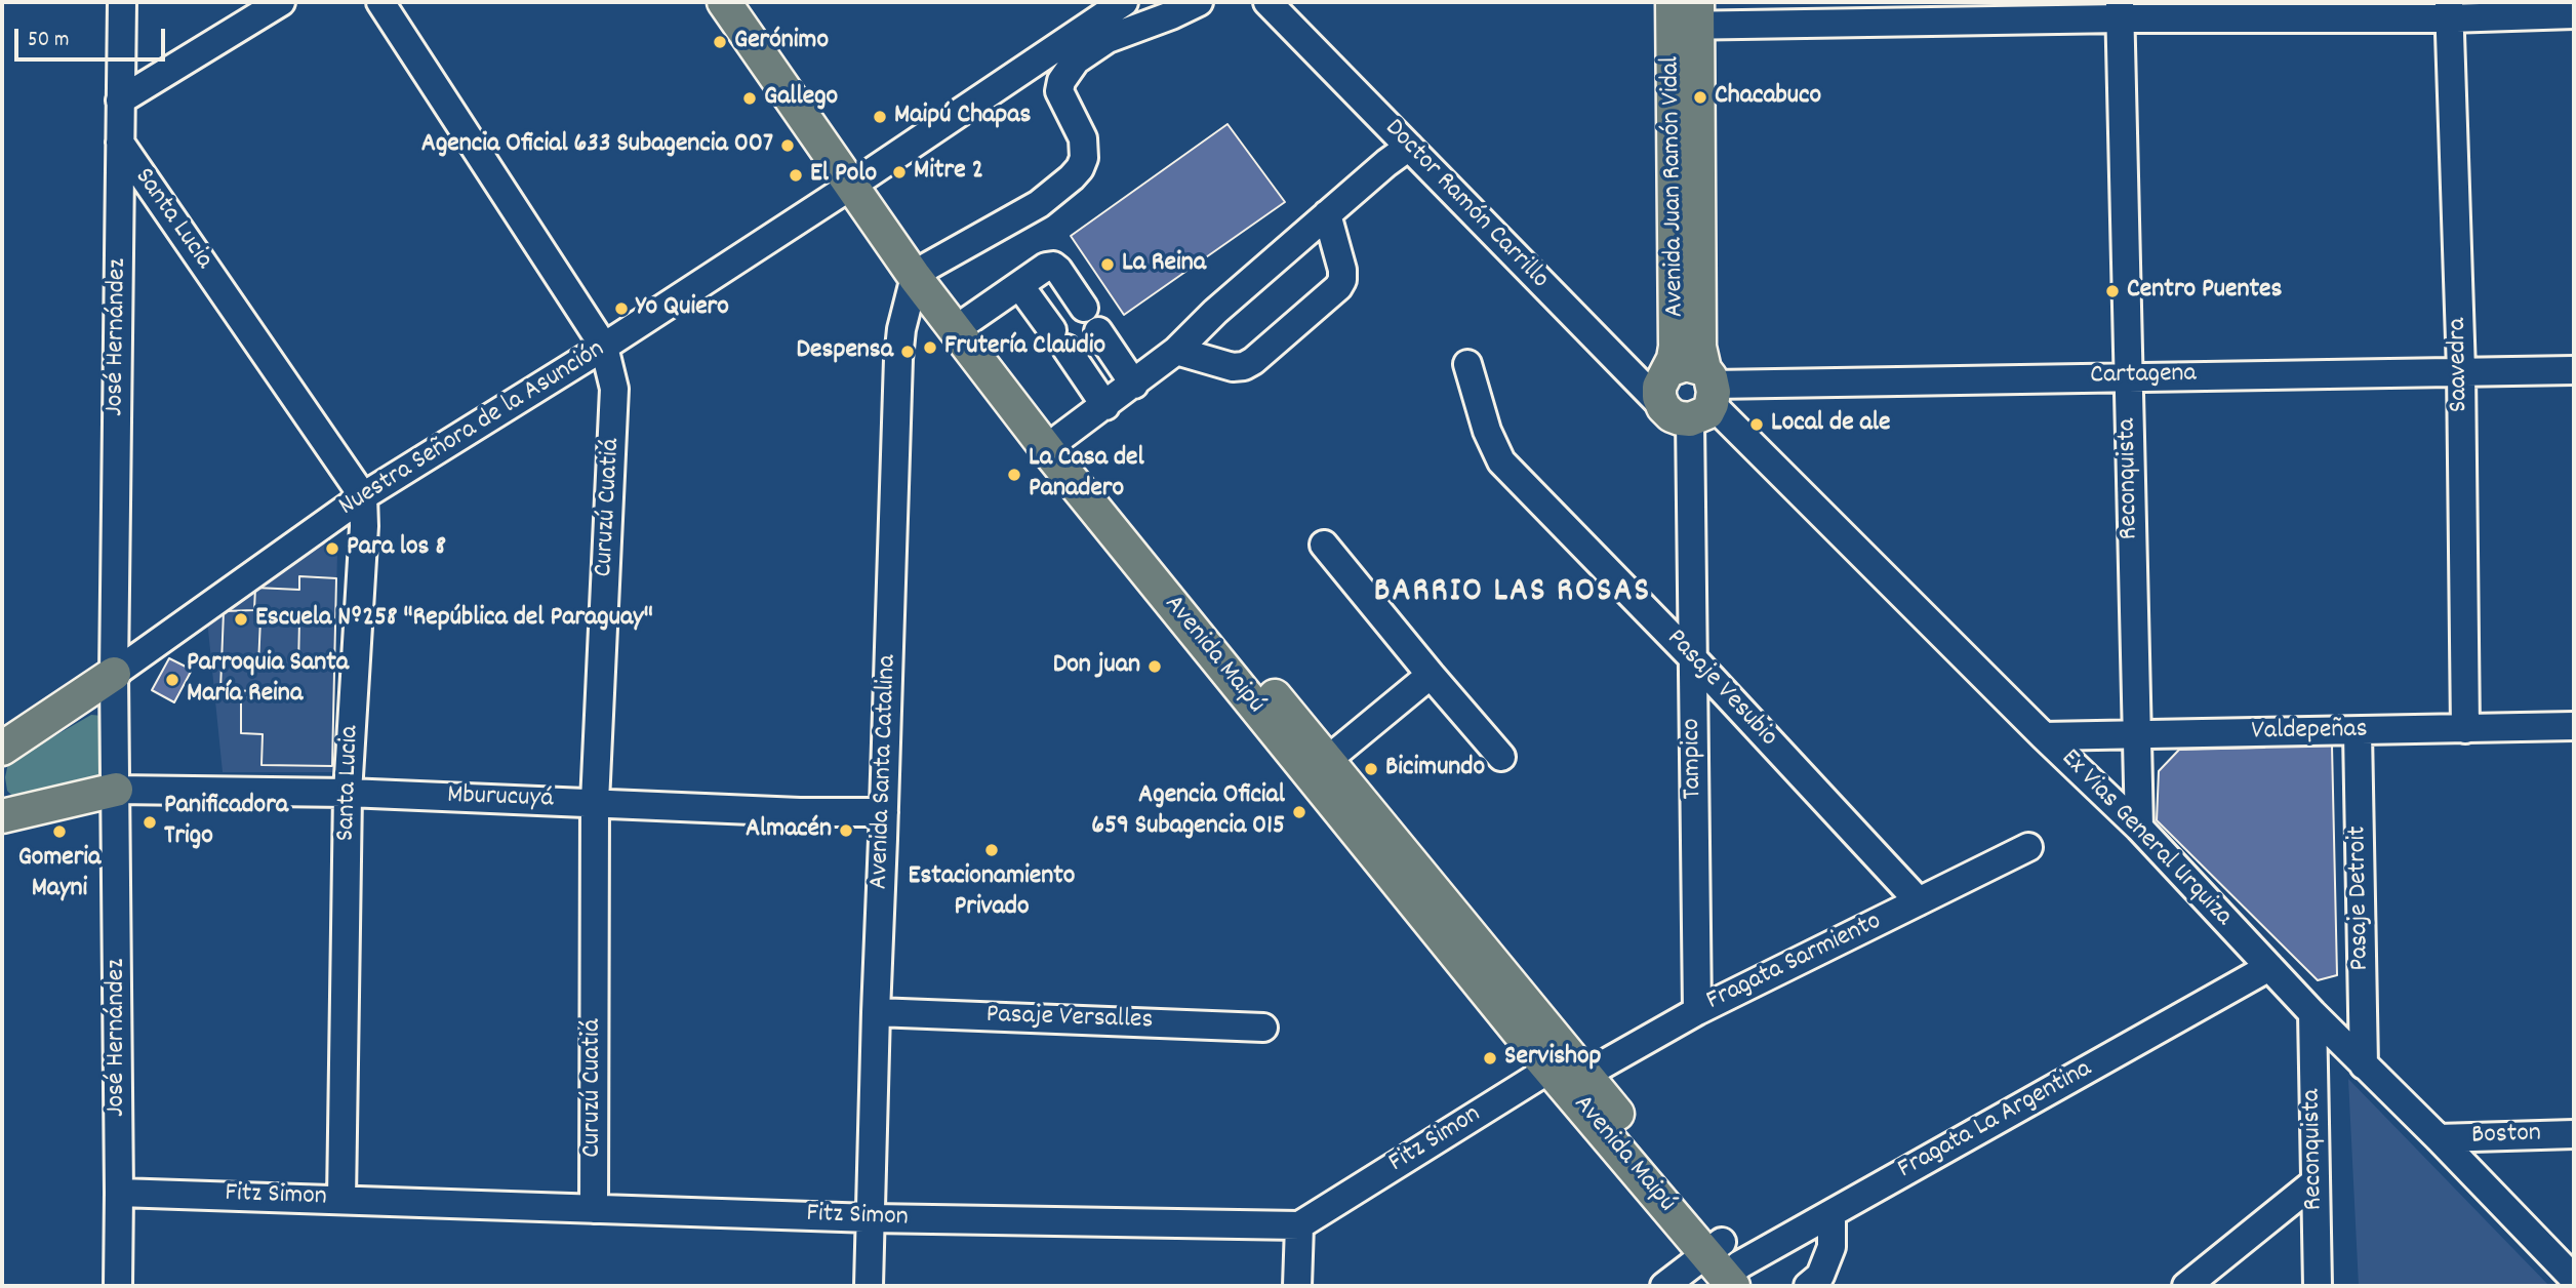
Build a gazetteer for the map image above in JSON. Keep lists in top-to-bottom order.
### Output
{
  "streets": {
    "main road": ["Avenida Juan Ramón Vidal", "Avenida Maipú"],
    "street": [
      "Doctor Ramón Carrillo",
      "Santa Lucia",
      "José Hernández",
      "Saavedra",
      "Cartagena",
      "Nuestra Señora de la Asunción",
      "Reconquista",
      "Curuzú Cuatiá",
      "Pasaje Vesubio",
      "Valdepeñas",
      "Tampico",
      "Avenida Santa Catalina",
      "Mburucuyá",
      "Ex Vias General Urquiza",
      "Pasaje Detroit",
      "Fragata Sarmiento",
      "Pasaje Versalles",
      "Fragata La Argentina",
      "Boston",
      "Fitz Simon"
    ]
  },
  "crossings": [
    ["Avenida Juan Ramón Vidal", "Doctor Ramón Carrillo"],
    ["Avenida Juan Ramón Vidal", "Cartagena"],
    ["Avenida Juan Ramón Vidal", "Tampico"],
    ["Avenida Juan Ramón Vidal", "Ex Vias General Urquiza"],
    ["Doctor Ramón Carrillo", "Cartagena"],
    ["Doctor Ramón Carrillo", "Tampico"],
    ["Doctor Ramón Carrillo", "Ex Vias General Urquiza"],
    ["Santa Lucia", "José Hernández"],
    ["Santa Lucia", "Nuestra Señora de la Asunción"],
    ["Santa Lucia", "Mburucuyá"],
    ["Santa Lucia", "Fitz Simon"],
    ["José Hernández", "Nuestra Señora de la Asunción"],
    ["José Hernández", "Mburucuyá"],
    ["José Hernández", "Fitz Simon"],
    ["Saavedra", "Cartagena"],
    ["Saavedra", "Valdepeñas"],
    ["Cartagena", "Reconquista"],
    ["Cartagena", "Tampico"],
    ["Cartagena", "Ex Vias General Urquiza"],
    ["Nuestra Señora de la Asunción", "Curuzú Cuatiá"],
    ["Nuestra Señora de la Asunción", "Avenida Maipú"],
    ["Reconquista", "Valdepeñas"],
    ["Reconquista", "Ex Vias General Urquiza"],
    ["Curuzú Cuatiá", "Mburucuyá"],
    ["Curuzú Cuatiá", "Fitz Simon"],
    ["Avenida Maipú", "Avenida Santa Catalina"],
    ["Avenida Maipú", "Fragata Sarmiento"],
    ["Avenida Maipú", "Fragata La Argentina"],
    ["Avenida Maipú", "Fitz Simon"],
    ["Pasaje Vesubio", "Tampico"],
    ["Pasaje Vesubio", "Fragata Sarmiento"],
    ["Valdepeñas", "Ex Vias General Urquiza"],
    ["Valdepeñas", "Pasaje Detroit"],
    ["Tampico", "Ex Vias General Urquiza"],
    ["Tampico", "Fragata Sarmiento"],
    ["Avenida Santa Catalina", "Mburucuyá"],
    ["Avenida Santa Catalina", "Pasaje Versalles"],
    ["Avenida Santa Catalina", "Fitz Simon"],
    ["Ex Vias General Urquiza", "Pasaje Detroit"],
    ["Ex Vias General Urquiza", "Fragata La Argentina"],
    ["Ex Vias General Urquiza", "Boston"],
    ["Fragata Sarmiento", "Fitz Simon"]
  ],
  "districts": ["BARRIO LAS ROSAS"],
  "places": [
    "Gerónimo",
    "Chacabuco",
    "Gallego",
    "Maipú Chapas",
    "Agencia Oficial 633 Subagencia 007",
    "Mitre 2",
    "El Polo",
    "La Reina",
    "Centro Puentes",
    "Yo Quiero",
    "Frutería Claudio",
    "Despensa",
    "Local de ale",
    "La Casa del Panadero",
    "Para los 8",
    "Escuela Nº258 \"República del Paraguay\"",
    "Don juan",
    "Parroquia Santa María Reina",
    "Bicimundo",
    "Agencia Oficial 659 Subagencia 015",
    "Panificadora Trigo",
    "Almacén",
    "Gomeria Mayni",
    "Estacionamiento Privado",
    "Servishop"
  ],
  "scale_bar": "50 m"
}
